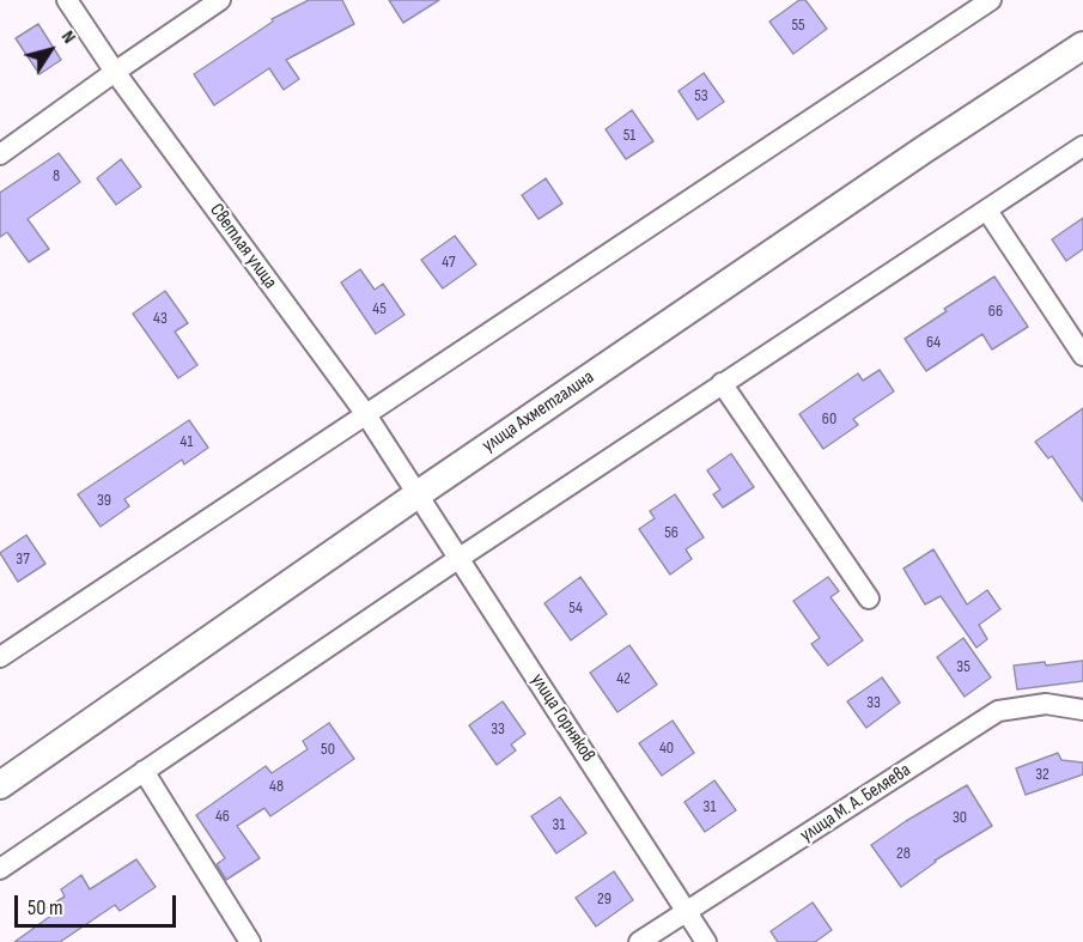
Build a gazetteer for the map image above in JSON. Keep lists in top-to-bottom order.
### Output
{
  "streets": {
    "main road": ["улица Ахметгалина"],
    "street": ["Светлая улица", "улица Горняков", "улица М. А. Беляева"]
  },
  "crossings": [
    ["Светлая улица", "улица Ахметгалина"],
    ["Светлая улица", "улица Горняков"],
    ["улица Ахметгалина", "улица Горняков"],
    ["улица Горняков", "улица М. А. Беляева"]
  ],
  "house_numbers": [
    "55",
    "53",
    "51",
    "8",
    "47",
    "45",
    "66",
    "43",
    "64",
    "60",
    "41",
    "39",
    "56",
    "37",
    "54",
    "35",
    "42",
    "33",
    "33",
    "40",
    "50",
    "32",
    "48",
    "31",
    "46",
    "30",
    "31",
    "28",
    "29"
  ],
  "scale_bar": "50 m",
  "north": "top right"
}
